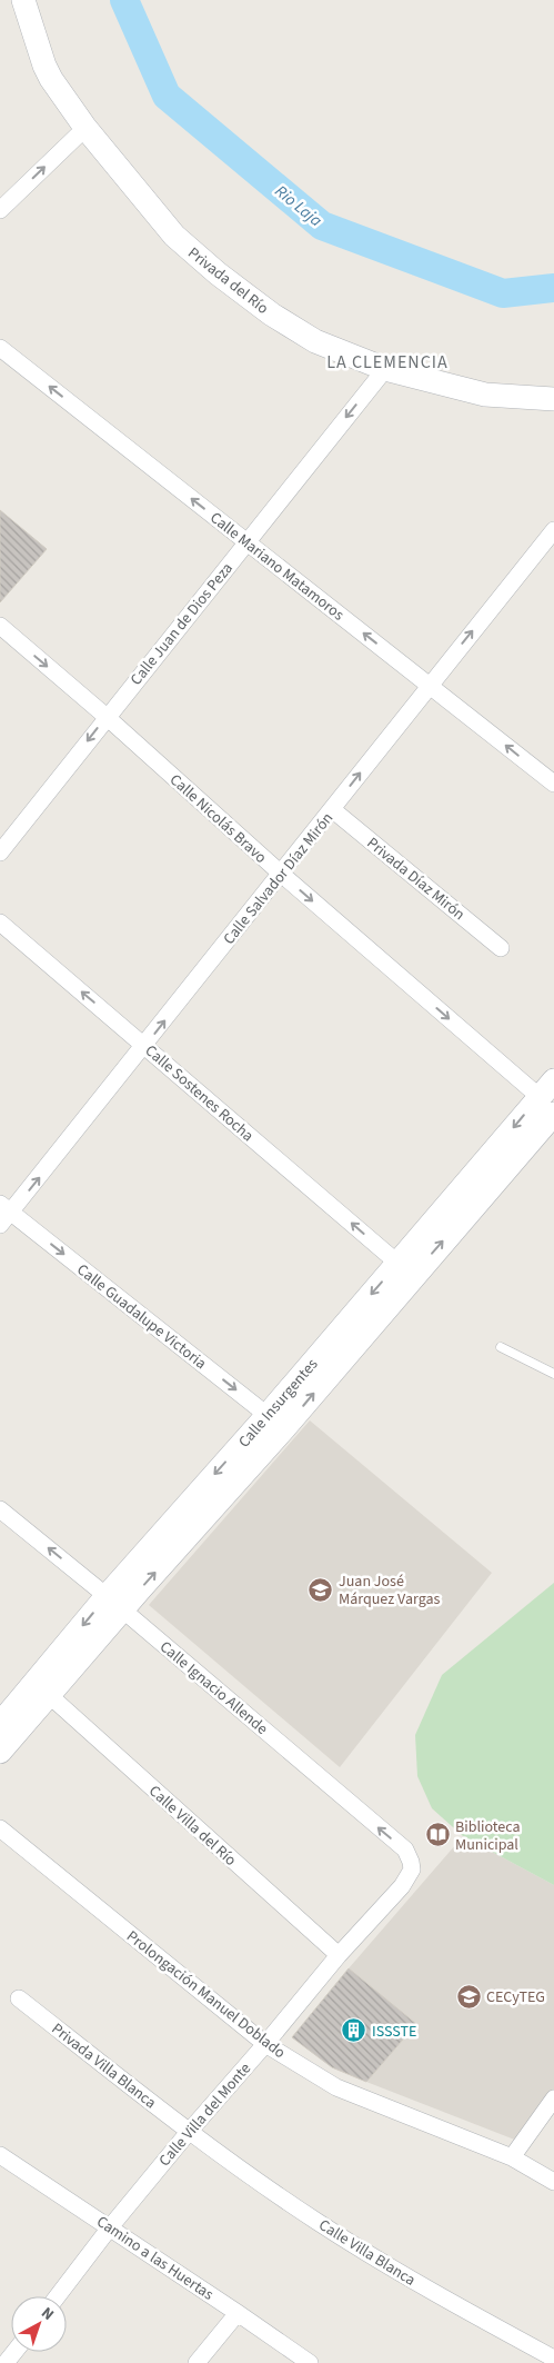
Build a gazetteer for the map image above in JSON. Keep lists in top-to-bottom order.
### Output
{
  "streets": {
    "main road": ["Privada del Río", "Calle Insurgentes"],
    "street": [
      "Calle Mariano Matamoros",
      "Calle Juan de Dios Peza",
      "Calle Nicolás Bravo",
      "Calle Salvador Díaz Mirón",
      "Privada Díaz Mirón",
      "Calle Sostenes Rocha",
      "Calle Guadalupe Victoria",
      "Calle Ignacio Allende",
      "Calle Villa del Río",
      "Prolongación Manuel Doblado",
      "Privada Villa Blanca",
      "Calle Villa del Monte",
      "Calle Villa Blanca",
      "Camino a las Huertas"
    ]
  },
  "crossings": [
    ["Privada del Río", "Calle Juan de Dios Peza"],
    ["Calle Mariano Matamoros", "Calle Juan de Dios Peza"],
    ["Calle Mariano Matamoros", "Calle Salvador Díaz Mirón"],
    ["Calle Juan de Dios Peza", "Calle Nicolás Bravo"],
    ["Calle Nicolás Bravo", "Calle Salvador Díaz Mirón"],
    ["Calle Nicolás Bravo", "Calle Insurgentes"],
    ["Calle Salvador Díaz Mirón", "Privada Díaz Mirón"],
    ["Calle Salvador Díaz Mirón", "Calle Sostenes Rocha"],
    ["Calle Salvador Díaz Mirón", "Calle Guadalupe Victoria"],
    ["Calle Sostenes Rocha", "Calle Insurgentes"],
    ["Calle Guadalupe Victoria", "Calle Insurgentes"],
    ["Calle Insurgentes", "Calle Ignacio Allende"],
    ["Calle Insurgentes", "Calle Villa del Río"],
    ["Calle Ignacio Allende", "Calle Villa del Monte"],
    ["Calle Villa del Río", "Calle Villa del Monte"],
    ["Prolongación Manuel Doblado", "Calle Villa del Monte"],
    ["Privada Villa Blanca", "Calle Villa del Monte"],
    ["Privada Villa Blanca", "Calle Villa Blanca"],
    ["Calle Villa del Monte", "Calle Villa Blanca"],
    ["Calle Villa del Monte", "Camino a las Huertas"]
  ],
  "one_way": [
    "Calle Mariano Matamoros",
    "Calle Juan de Dios Peza",
    "Calle Nicolás Bravo",
    "Calle Salvador Díaz Mirón",
    "Calle Sostenes Rocha",
    "Calle Guadalupe Victoria",
    "Calle Ignacio Allende"
  ],
  "districts": ["LA CLEMENCIA"],
  "water": ["Rio Laja"],
  "places": {
    "school or university": ["Juan José Márquez Vargas", "CECyTEG"],
    "library": ["Biblioteca Municipal"],
    "building": ["ISSSTE"]
  },
  "north": "top right"
}
